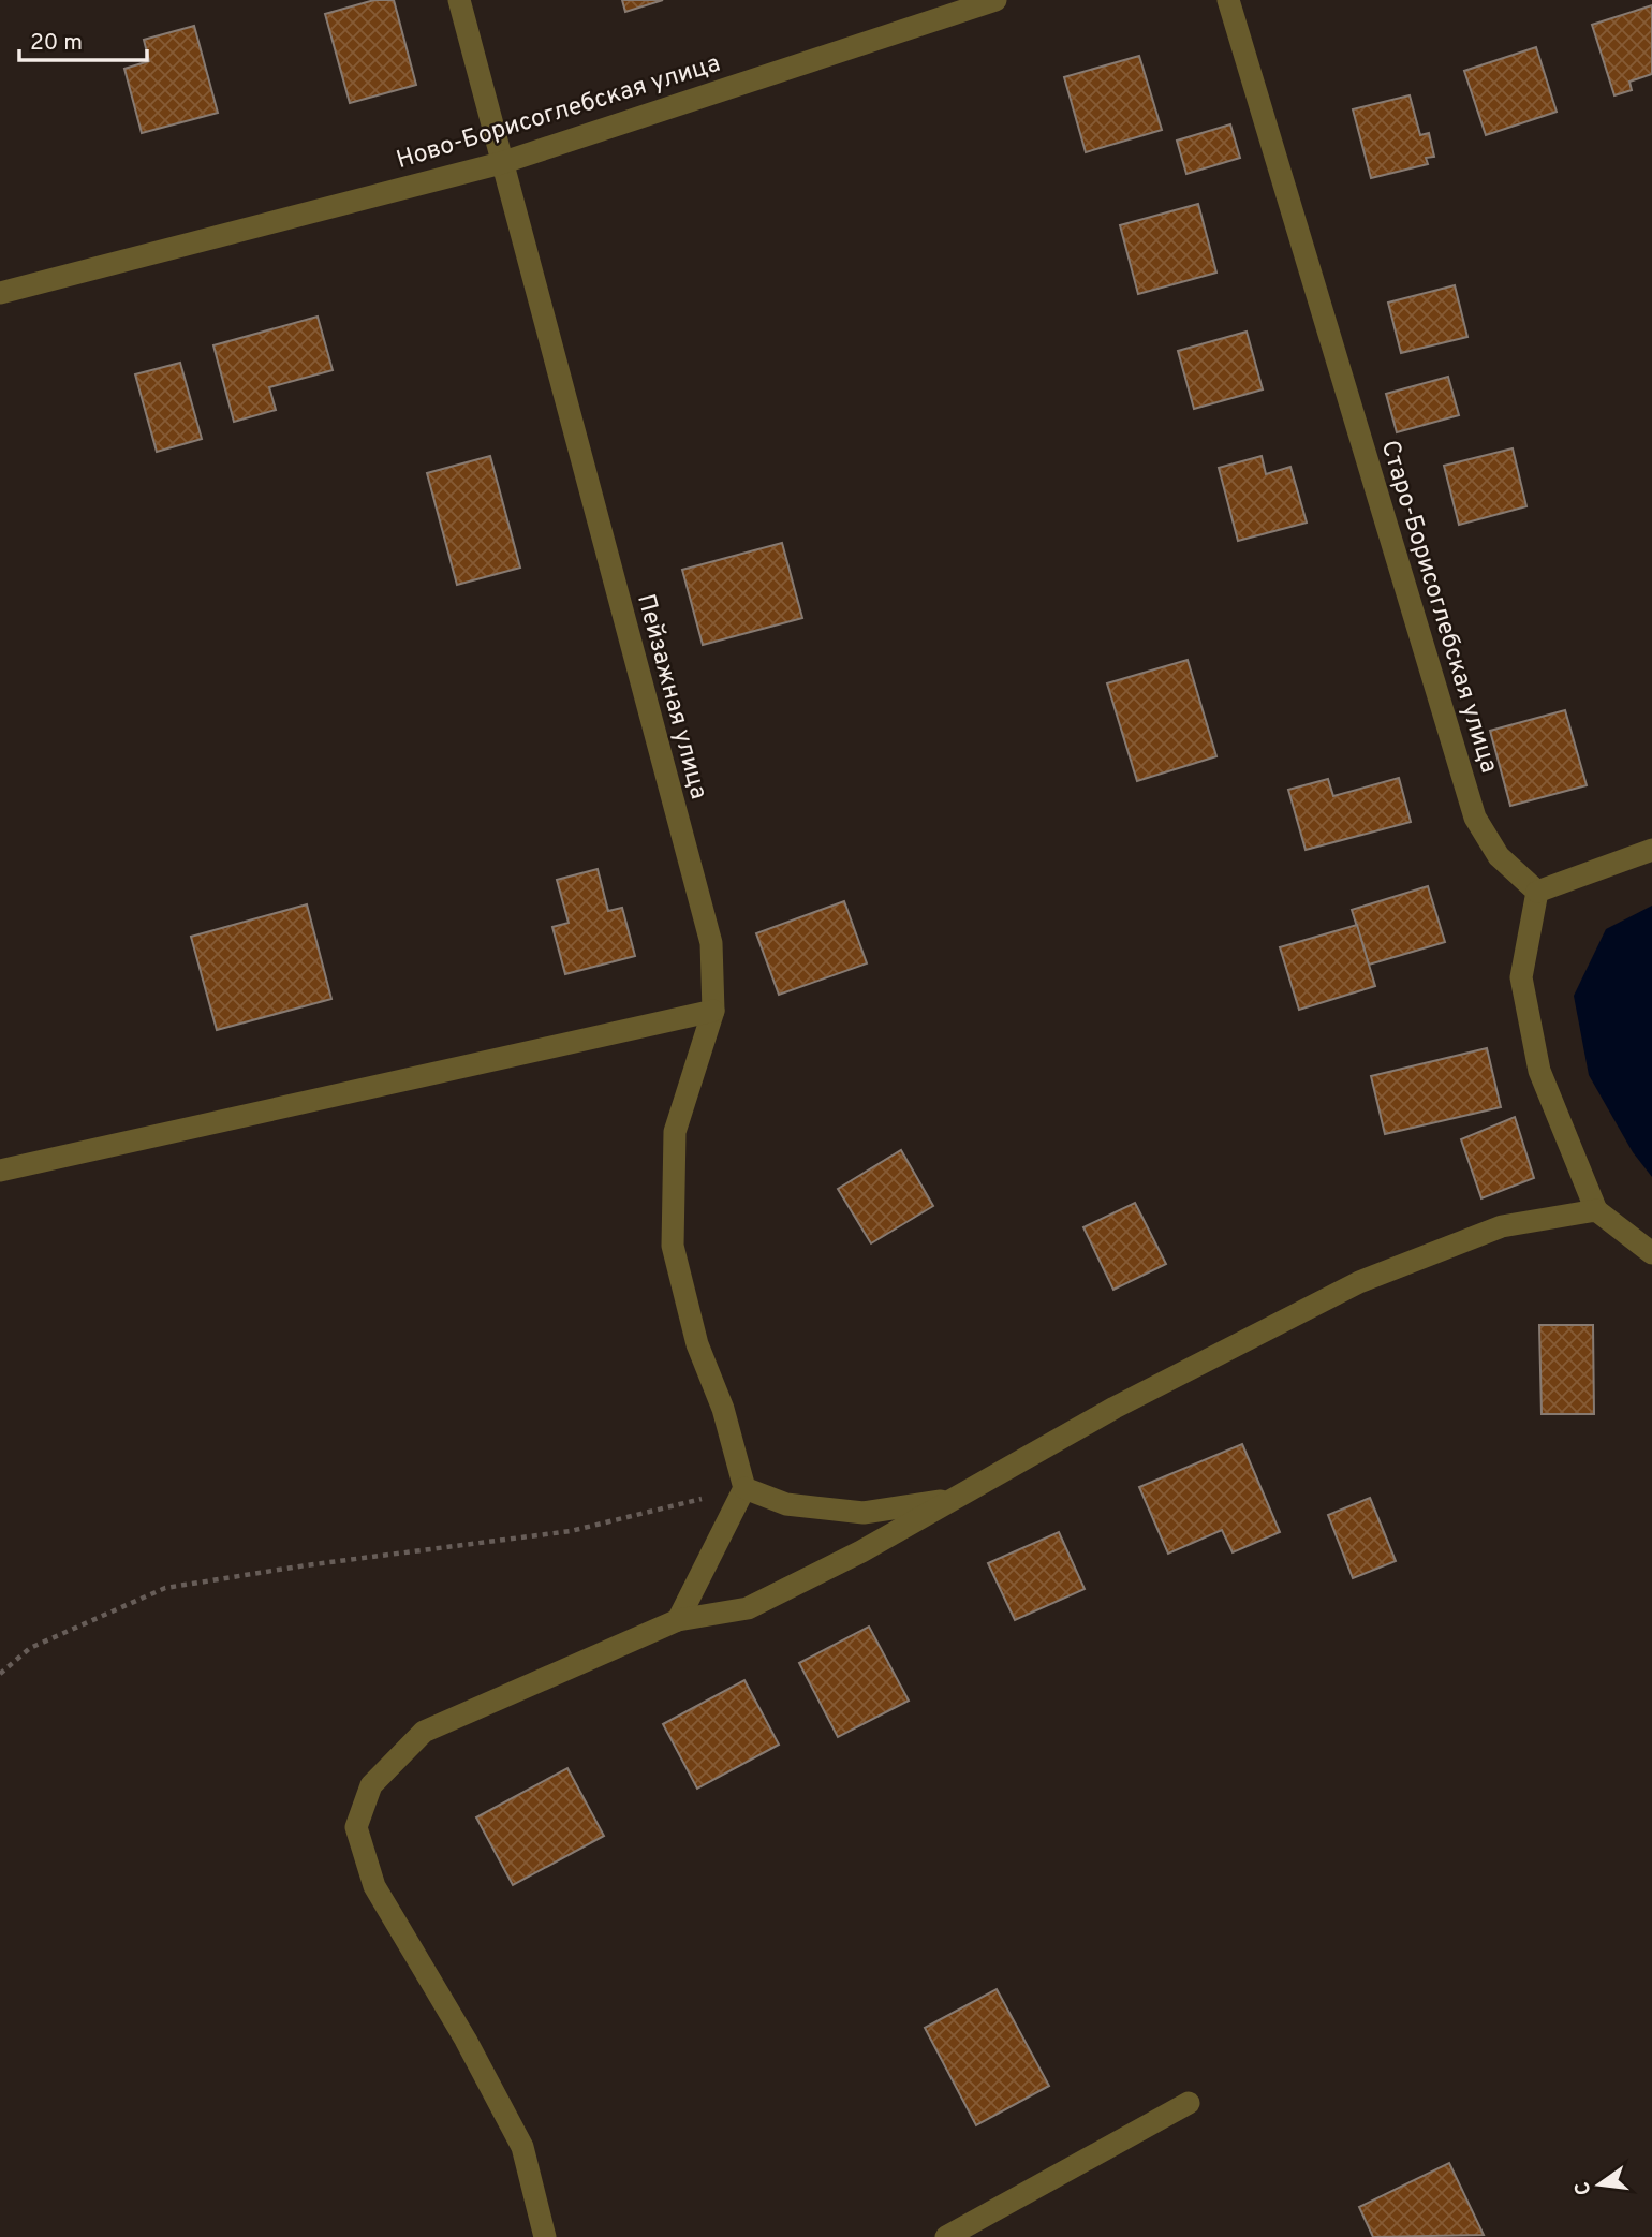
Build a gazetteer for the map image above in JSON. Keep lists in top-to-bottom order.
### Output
{
  "streets": {
    "street": ["Ново-Борисоглебская улица", "Старо-Борисоглебская улица", "Пейзажная улица"]
  },
  "crossings": [
    ["Ново-Борисоглебская улица", "Пейзажная улица"]
  ],
  "scale_bar": "20 m",
  "north": "left"
}
